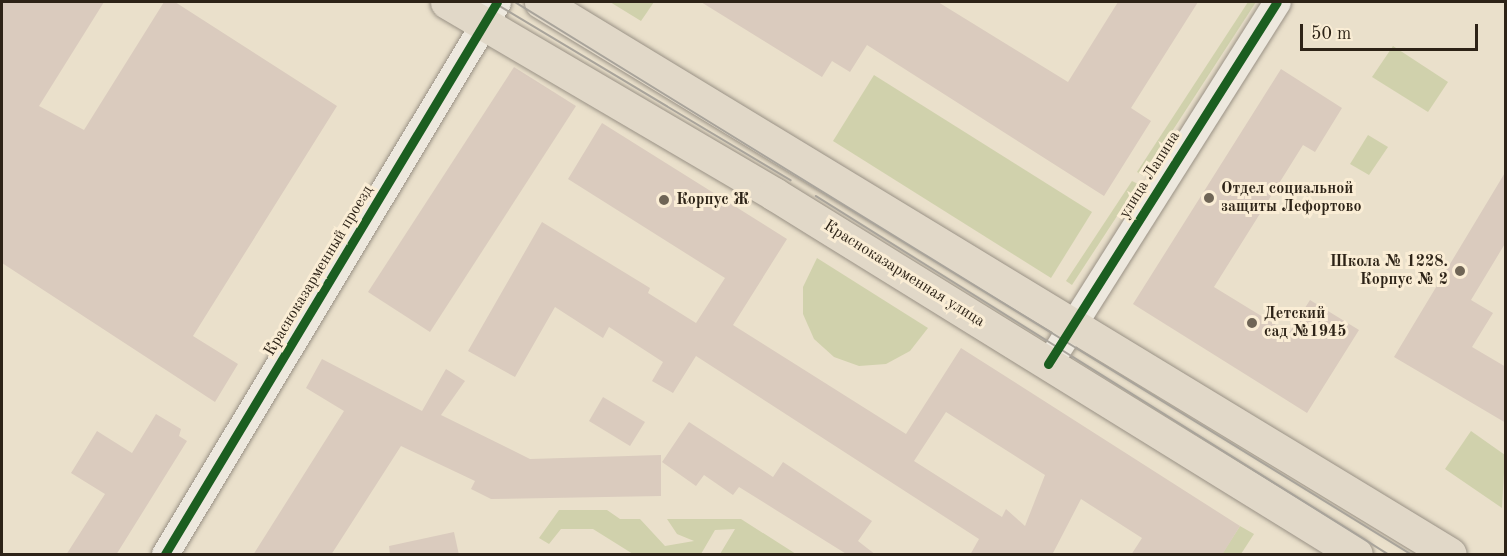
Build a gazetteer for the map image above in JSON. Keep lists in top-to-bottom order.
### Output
{
  "streets": {
    "main road": ["Красноказарменная улица"],
    "street": ["улица Лапина", "Красноказарменный проезд"]
  },
  "crossings": [
    ["улица Лапина", "Красноказарменная улица"],
    ["Красноказарменный проезд", "Красноказарменная улица"]
  ],
  "places": [
    "Отдел социальной защиты Лефортово",
    "Корпус Ж",
    "Школа № 1228. Корпус № 2",
    "Детский сад №1945"
  ],
  "scale_bar": "50 m"
}
